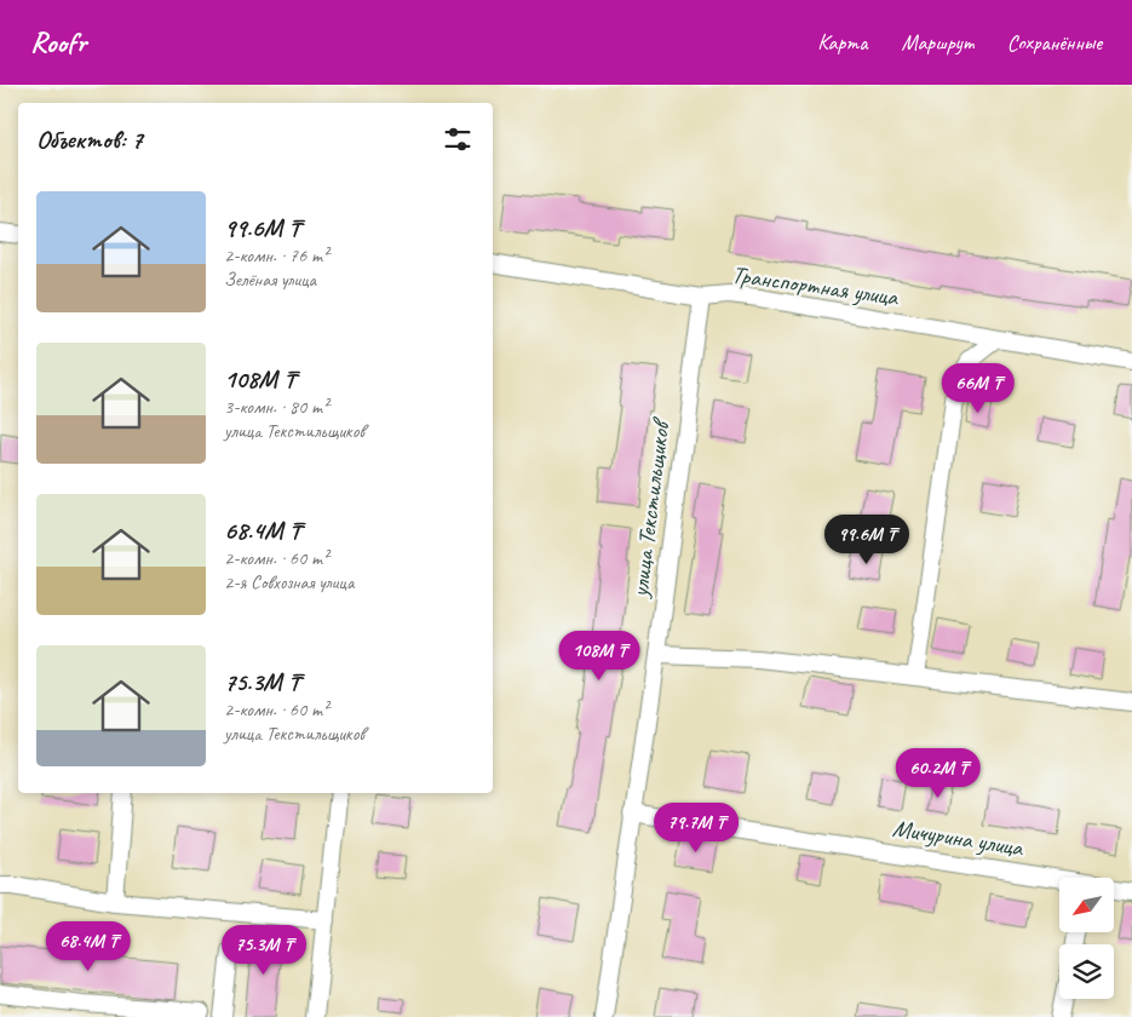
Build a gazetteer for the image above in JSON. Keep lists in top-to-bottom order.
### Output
{
  "streets": {
    "street": ["Транспортная улица", "улица Текстильщиков", "Мичурина улица"]
  },
  "crossings": [
    ["Транспортная улица", "улица Текстильщиков"],
    ["улица Текстильщиков", "Мичурина улица"]
  ],
  "north": "bottom left",
  "page": {
    "header": "Roofr",
    "nav": ["Карта", "Маршрут", "Сохранённые"],
    "heading": "Объектов: 7",
    "list": [
      {
        "name": "99.6M ₸",
        "note": "2-комн. · 76 m² · Зелёная улица"
      },
      {
        "name": "108M ₸",
        "note": "3-комн. · 80 m² · улица Текстильщиков"
      },
      {
        "name": "68.4M ₸",
        "note": "2-комн. · 60 m² · 2-я Совхозная улица"
      },
      {
        "name": "75.3M ₸",
        "note": "2-комн. · 60 m² · улица Текстильщиков"
      }
    ],
    "price": [
      "66M ₸",
      "99.6M ₸",
      "108M ₸",
      "60.2M ₸",
      "79.7M ₸",
      "68.4M ₸",
      "75.3M ₸"
    ]
  }
}
